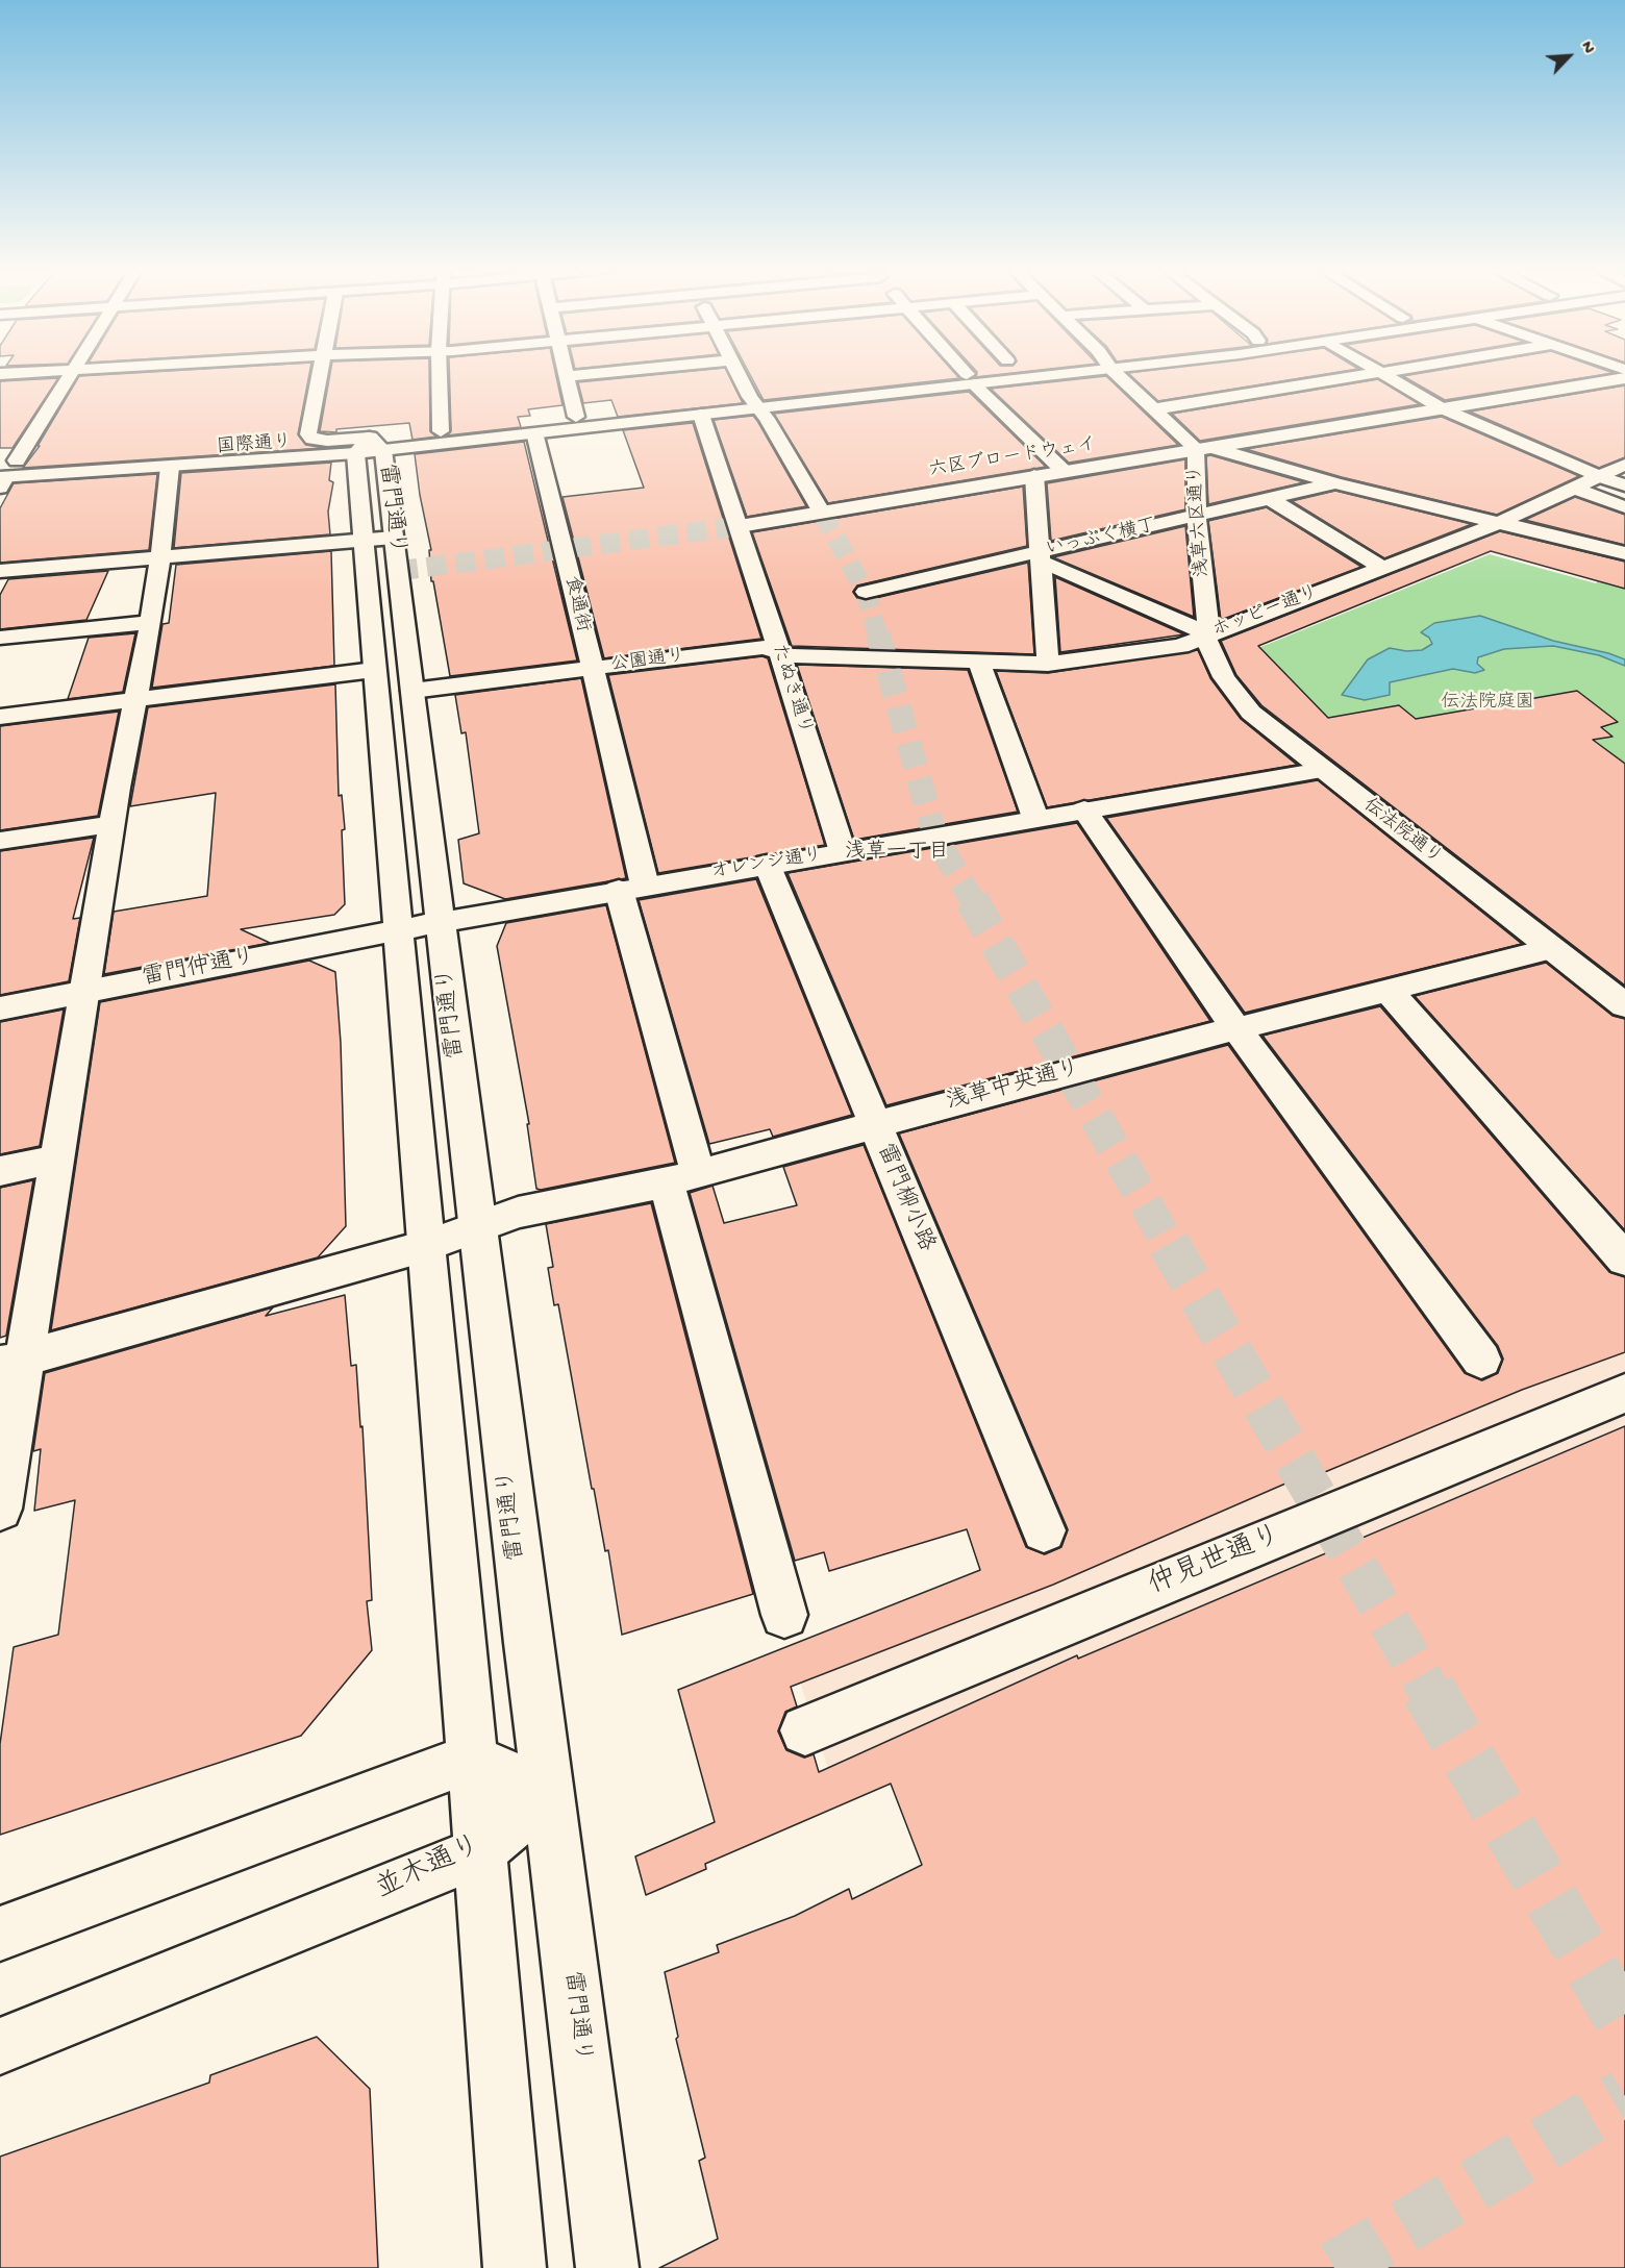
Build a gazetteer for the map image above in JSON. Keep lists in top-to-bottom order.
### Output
{
  "streets": {
    "street": [
      "国際通り",
      "六区ブロードウェイ",
      "雷門通り",
      "浅草六区通り",
      "いっぷく横丁",
      "食通街",
      "ホッピー通り",
      "公園通り",
      "たぬき通り",
      "伝法院通り",
      "オレンジ通り",
      "雷門仲通り",
      "浅草中央通り",
      "雷門柳小路",
      "仲見世通り",
      "並木通り"
    ]
  },
  "crossings": [
    ["国際通り", "雷門通り"],
    ["国際通り", "食通街"],
    ["国際通り", "たぬき通り"],
    ["六区ブロードウェイ", "浅草六区通り"],
    ["六区ブロードウェイ", "たぬき通り"],
    ["雷門通り", "公園通り"],
    ["雷門通り", "オレンジ通り"],
    ["雷門通り", "雷門仲通り"],
    ["雷門通り", "浅草中央通り"],
    ["雷門通り", "並木通り"],
    ["浅草六区通り", "いっぷく横丁"],
    ["浅草六区通り", "ホッピー通り"],
    ["浅草六区通り", "伝法院通り"],
    ["食通街", "公園通り"],
    ["食通街", "オレンジ通り"],
    ["食通街", "浅草中央通り"],
    ["ホッピー通り", "公園通り"],
    ["ホッピー通り", "伝法院通り"],
    ["公園通り", "たぬき通り"],
    ["たぬき通り", "オレンジ通り"],
    ["伝法院通り", "オレンジ通り"],
    ["伝法院通り", "浅草中央通り"],
    ["オレンジ通り", "雷門仲通り"],
    ["オレンジ通り", "雷門柳小路"],
    ["浅草中央通り", "雷門柳小路"]
  ],
  "districts": ["浅草一丁目"],
  "parks": ["伝法院庭園"],
  "north": "top right"
}
